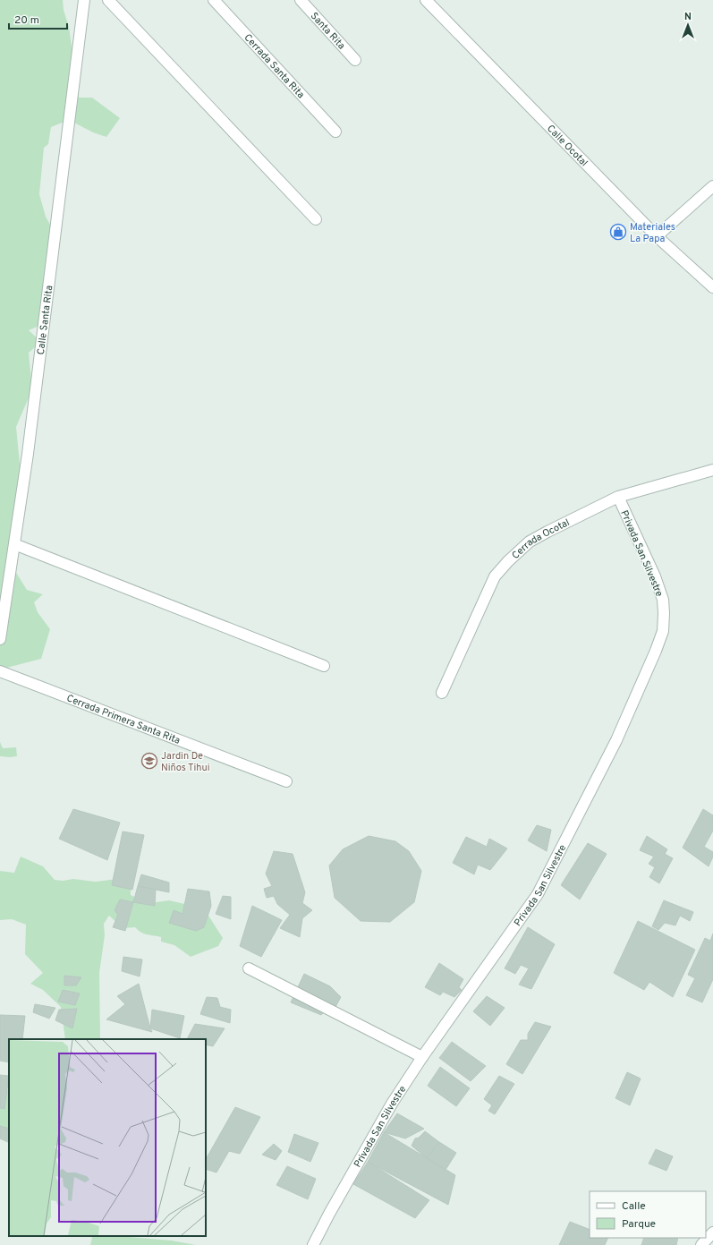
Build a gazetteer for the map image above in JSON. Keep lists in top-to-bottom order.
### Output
{
  "streets": {
    "street": [
      "Santa Rita",
      "Cerrada Santa Rita",
      "Calle Ocotal",
      "Calle Santa Rita",
      "Cerrada Ocotal",
      "Privada San Silvestre",
      "Cerrada Primera Santa Rita"
    ]
  },
  "crossings": [
    ["Cerrada Ocotal", "Privada San Silvestre"]
  ],
  "places": {
    "shop": ["Materiales La Papa"],
    "school or university": ["Jardin De Niños Tihui"]
  },
  "legend": ["Calle", "Parque"],
  "scale_bar": "20 m",
  "north": "top"
}
